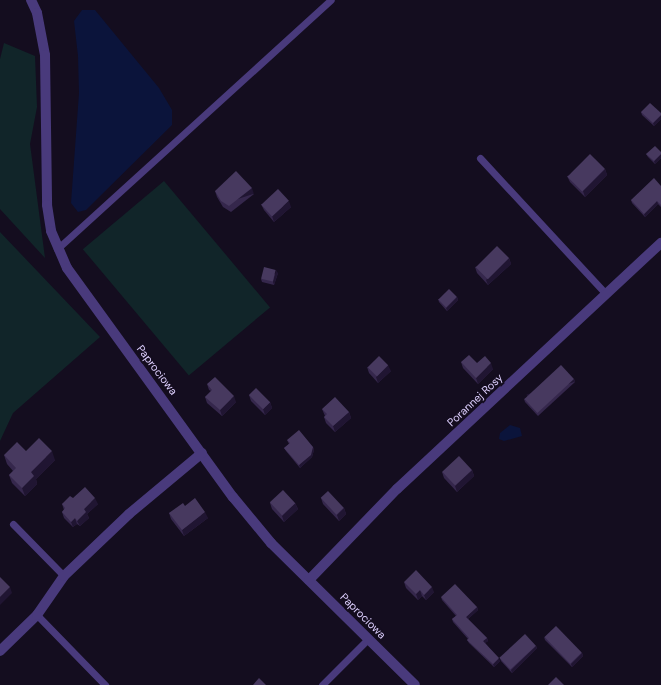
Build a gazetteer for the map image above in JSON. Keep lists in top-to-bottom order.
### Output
{
  "streets": {
    "street": ["Paprociowa", "Porannej Rosy"]
  },
  "crossings": [
    ["Paprociowa", "Porannej Rosy"]
  ]
}
